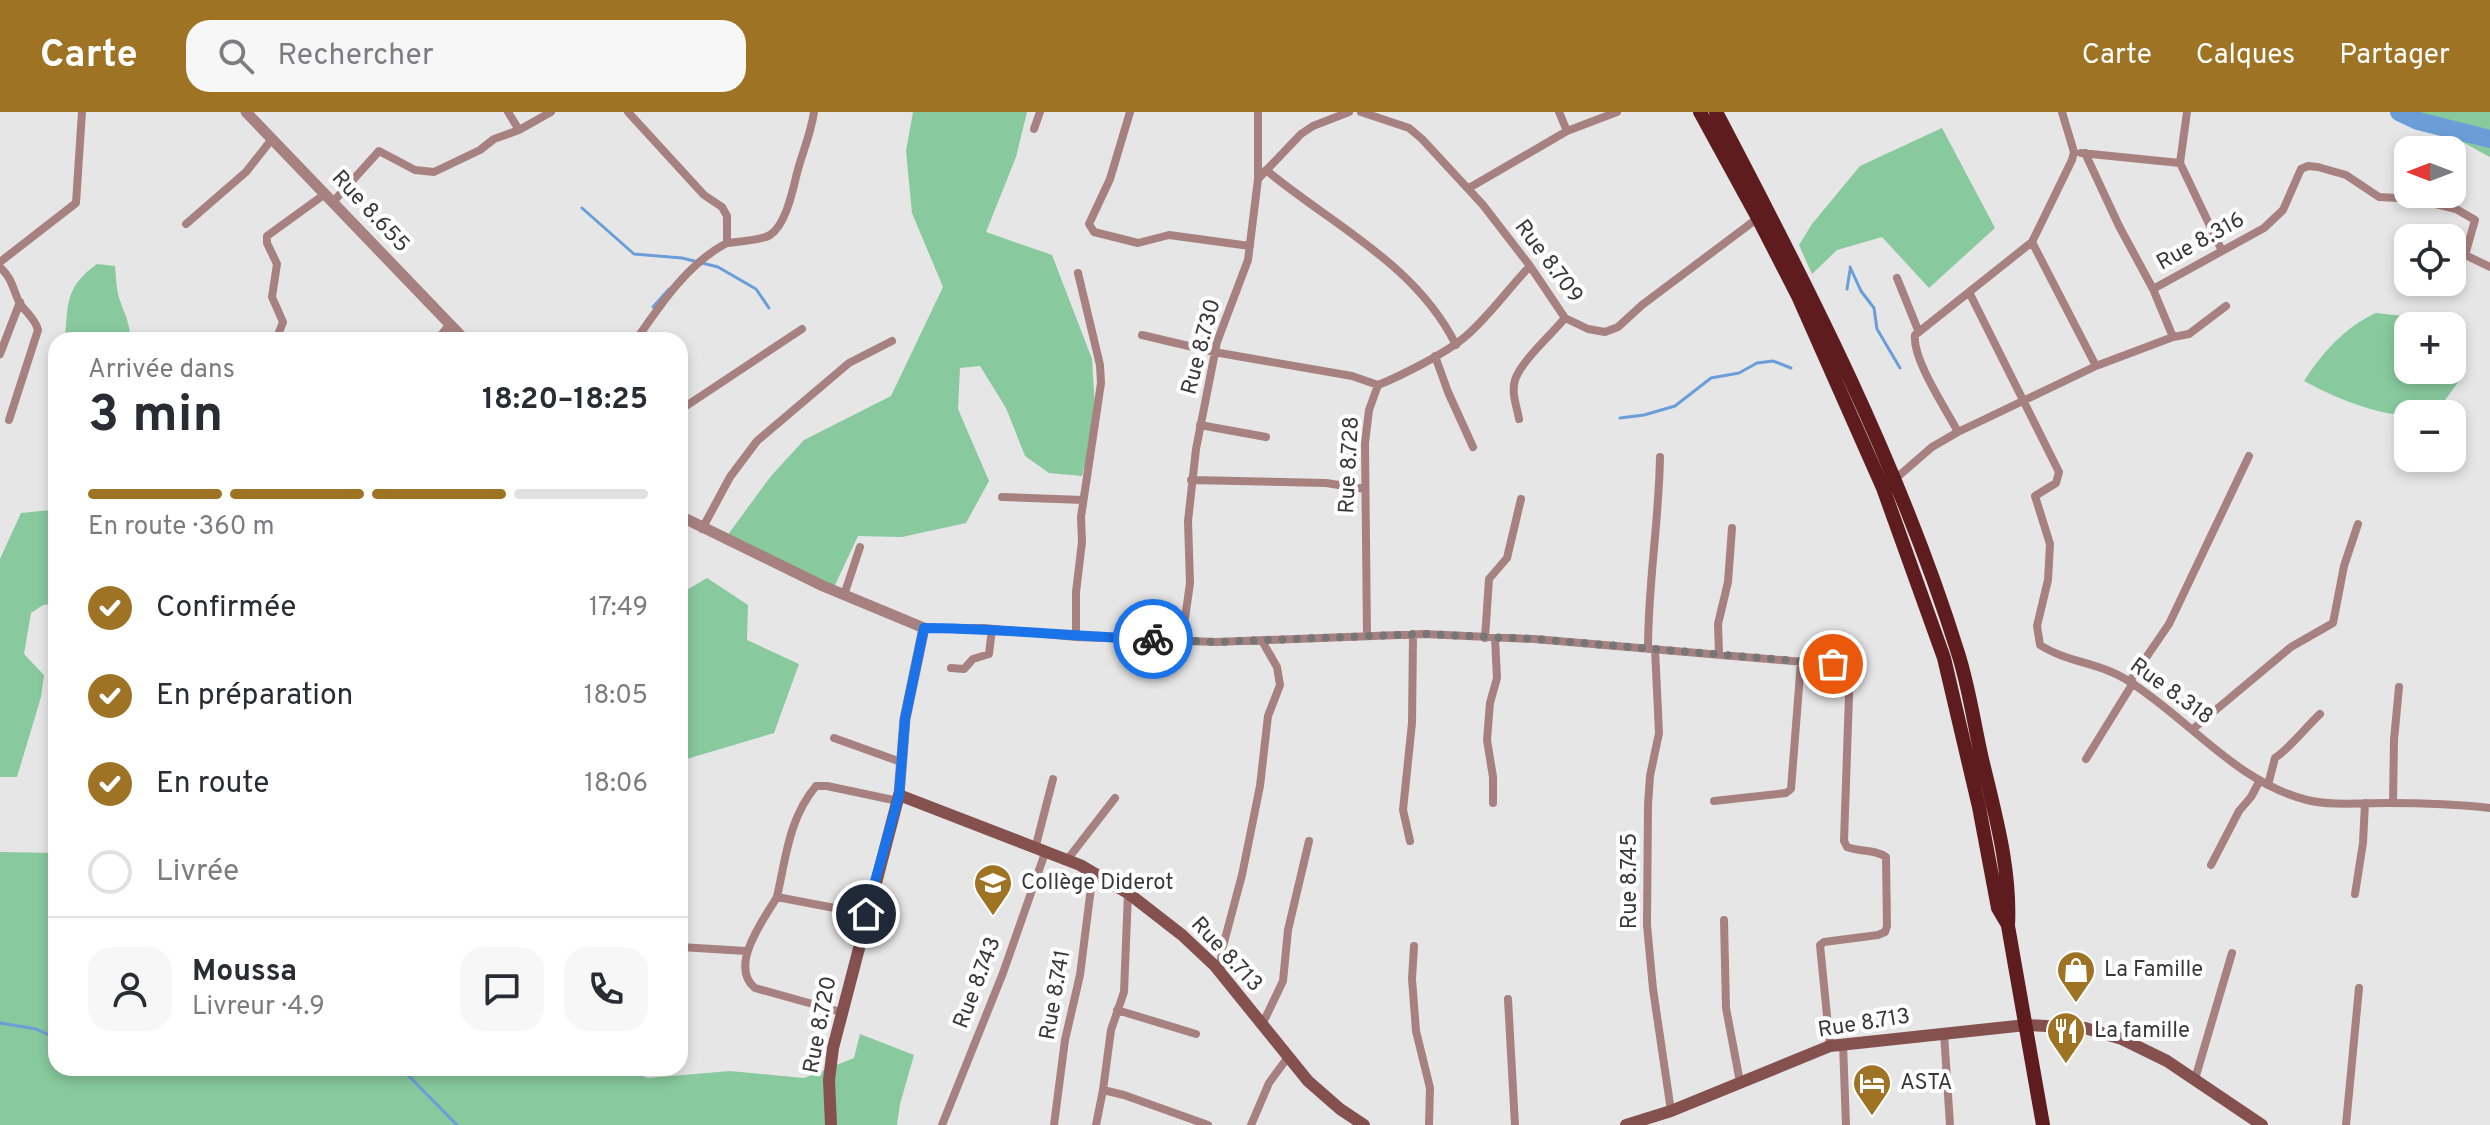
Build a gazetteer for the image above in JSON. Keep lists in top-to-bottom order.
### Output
{
  "streets": {
    "main road": ["Rue 8.713", "Rue 8.720"],
    "street": [
      "Rue 8.655",
      "Rue 8.316",
      "Rue 8.709",
      "Rue 8.730",
      "Rue 8.728",
      "Rue 8.318",
      "Rue 8.745",
      "Rue 8.743",
      "Rue 8.741"
    ]
  },
  "crossings": [
    ["Rue 8.745", "Rue 8.713"],
    ["Rue 8.713", "Rue 8.743"],
    ["Rue 8.713", "Rue 8.741"],
    ["Rue 8.713", "Rue 8.720"]
  ],
  "places": {
    "school or university": ["Collège Diderot"],
    "shop": ["La Famille"],
    "restaurant": ["La famille"],
    "hotel": ["ASTA"]
  },
  "north": "left",
  "page": {
    "header": "Carte",
    "search": "Rechercher",
    "nav": ["Carte", "Calques", "Partager"],
    "map_buttons": ["+", "−"],
    "heading": ["3 min", "Arrivée dans", "18:20–18:25"],
    "panel": ["Moussa", "Livreur · 4.9"],
    "bar": "En route · 360 m",
    "list": [
      ["Confirmée", "17:49"],
      ["En préparation", "18:05"],
      ["En route", "18:06"],
      "Livrée"
    ]
  }
}
